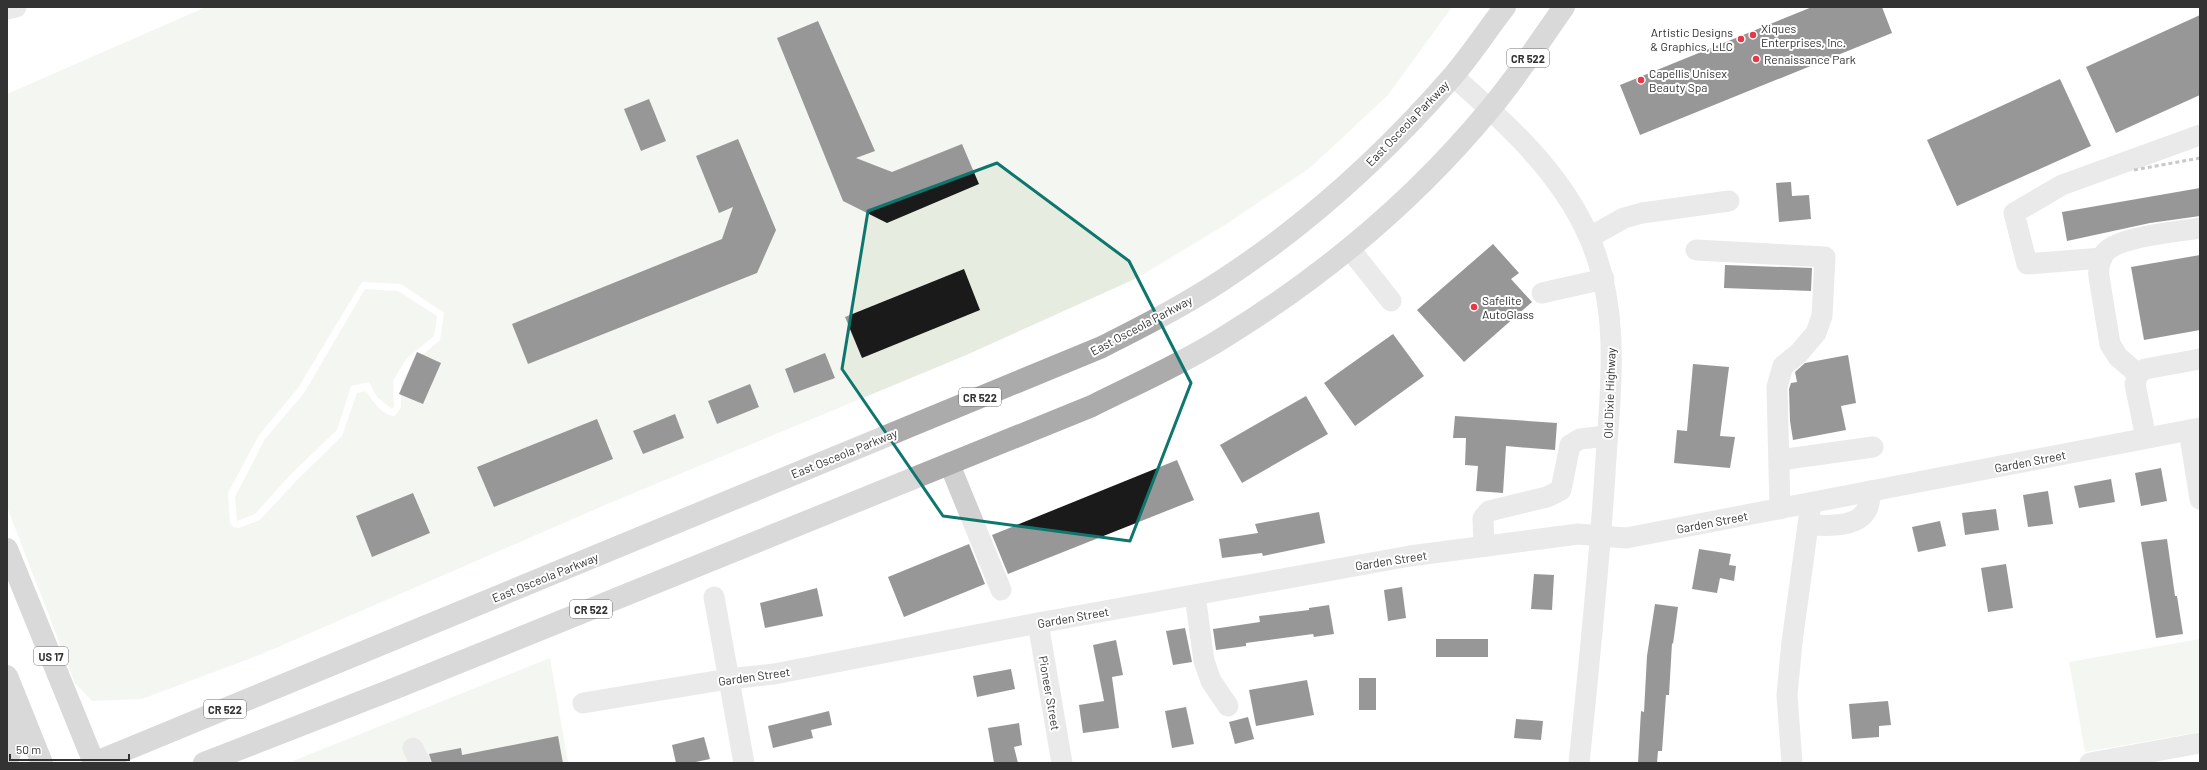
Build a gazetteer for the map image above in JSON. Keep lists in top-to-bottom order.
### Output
{
  "streets": {
    "main road": ["CR 522", "East Osceola Parkway", "US 17"],
    "street": ["Old Dixie Highway", "Garden Street", "Pioneer Street"]
  },
  "crossings": [
    ["CR 522", "Old Dixie Highway"],
    ["East Osceola Parkway", "Old Dixie Highway"],
    ["East Osceola Parkway", "US 17"],
    ["Old Dixie Highway", "Garden Street"],
    ["Garden Street", "Pioneer Street"]
  ],
  "places": [
    "Xiques Enterprises, Inc.",
    "Artistic Designs & Graphics, LLC",
    "Renaissance Park",
    "Capellis Unisex Beauty Spa",
    "Safelite AutoGlass"
  ],
  "scale_bar": "50 m"
}
